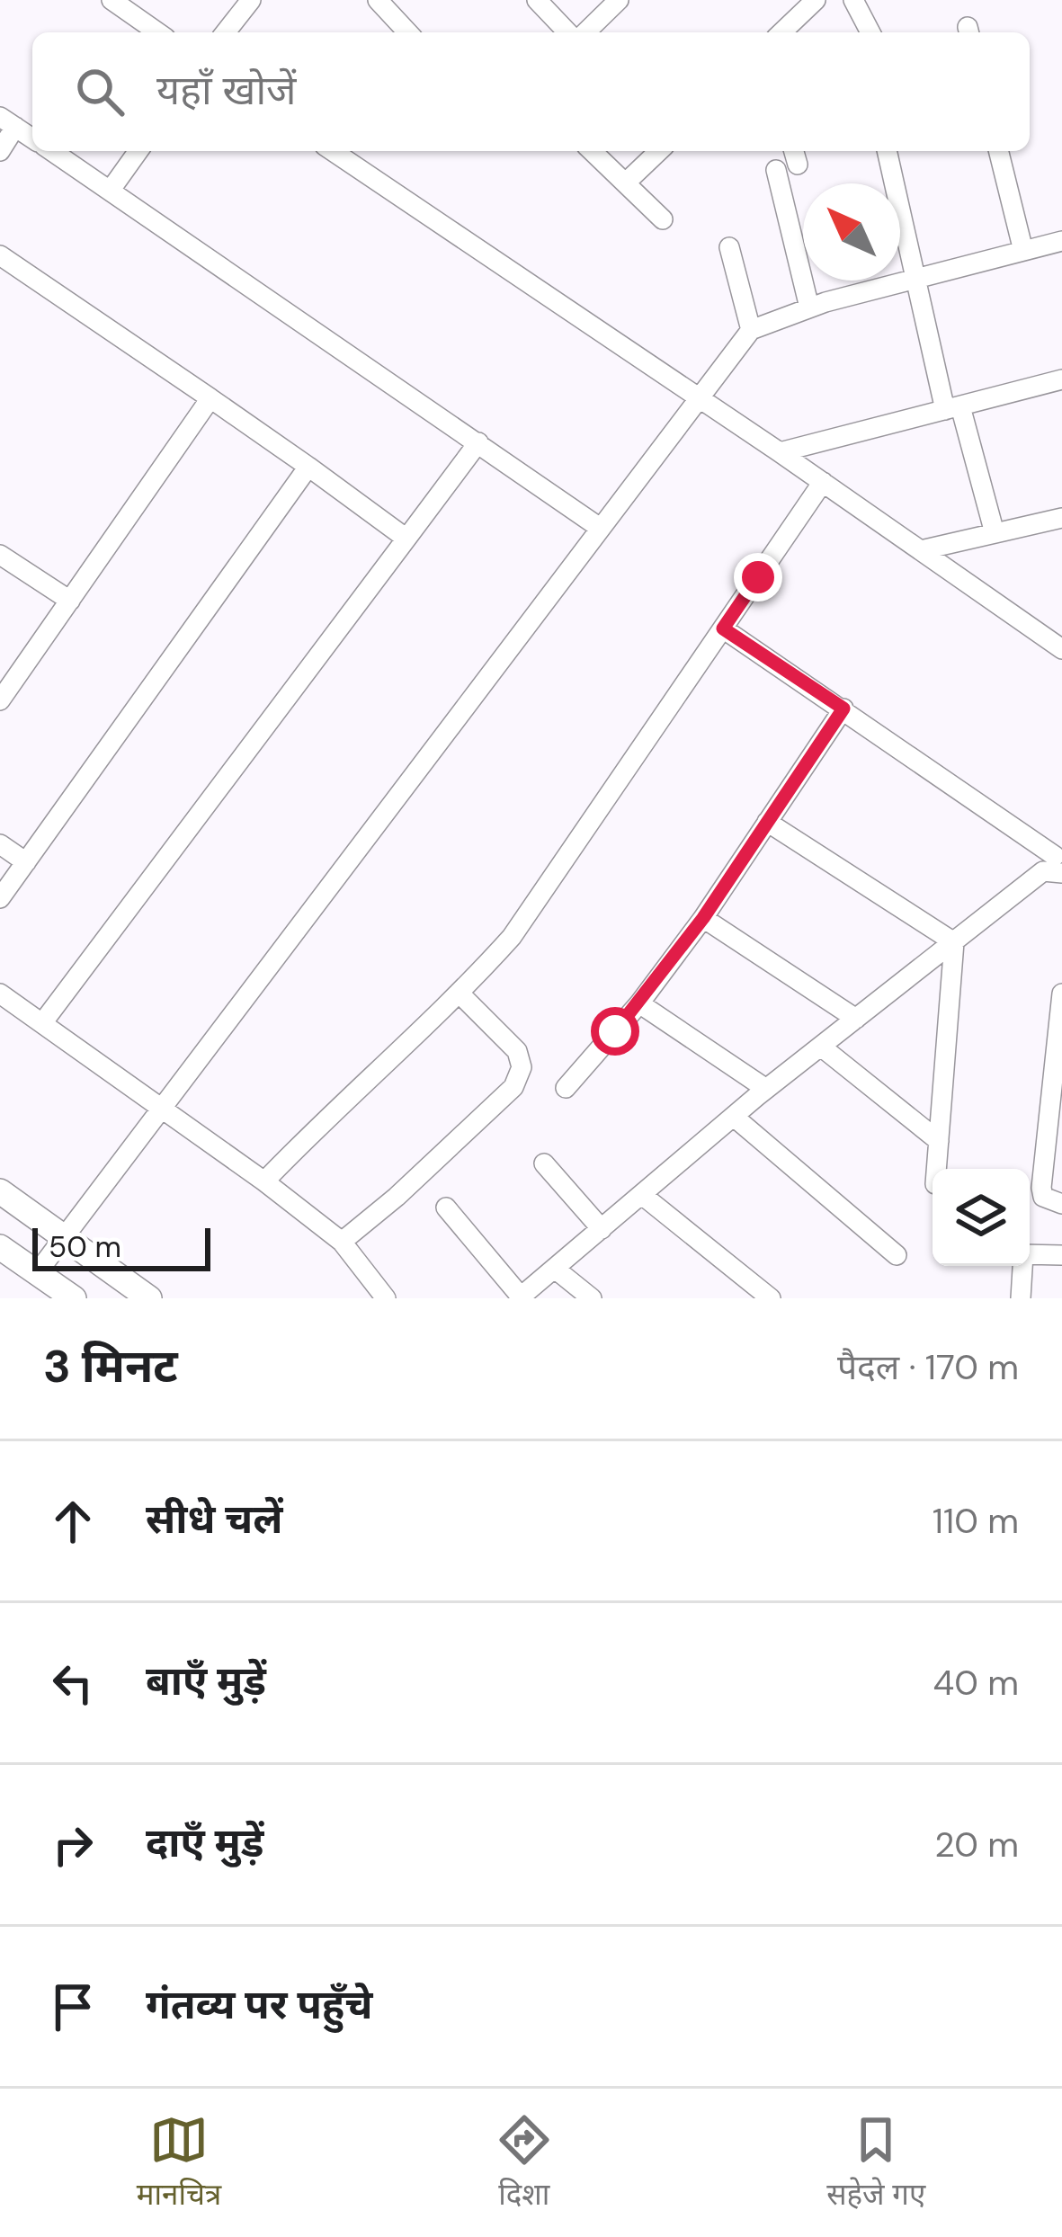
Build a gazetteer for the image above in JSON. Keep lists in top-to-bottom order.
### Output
{
  "scale_bar": "50 m",
  "north": "top left",
  "page": {
    "search": "यहाँ खोजें",
    "scale": "50 m",
    "heading": ["3 मिनट", "पैदल · 170 m"],
    "list": [
      ["सीधे चलें", "110 m"],
      ["बाएँ मुड़ें", "40 m"],
      ["दाएँ मुड़ें", "20 m"],
      "गंतव्य पर पहुँचे"
    ],
    "nav": ["मानचित्र", "दिशा", "सहेजे गए"]
  }
}
